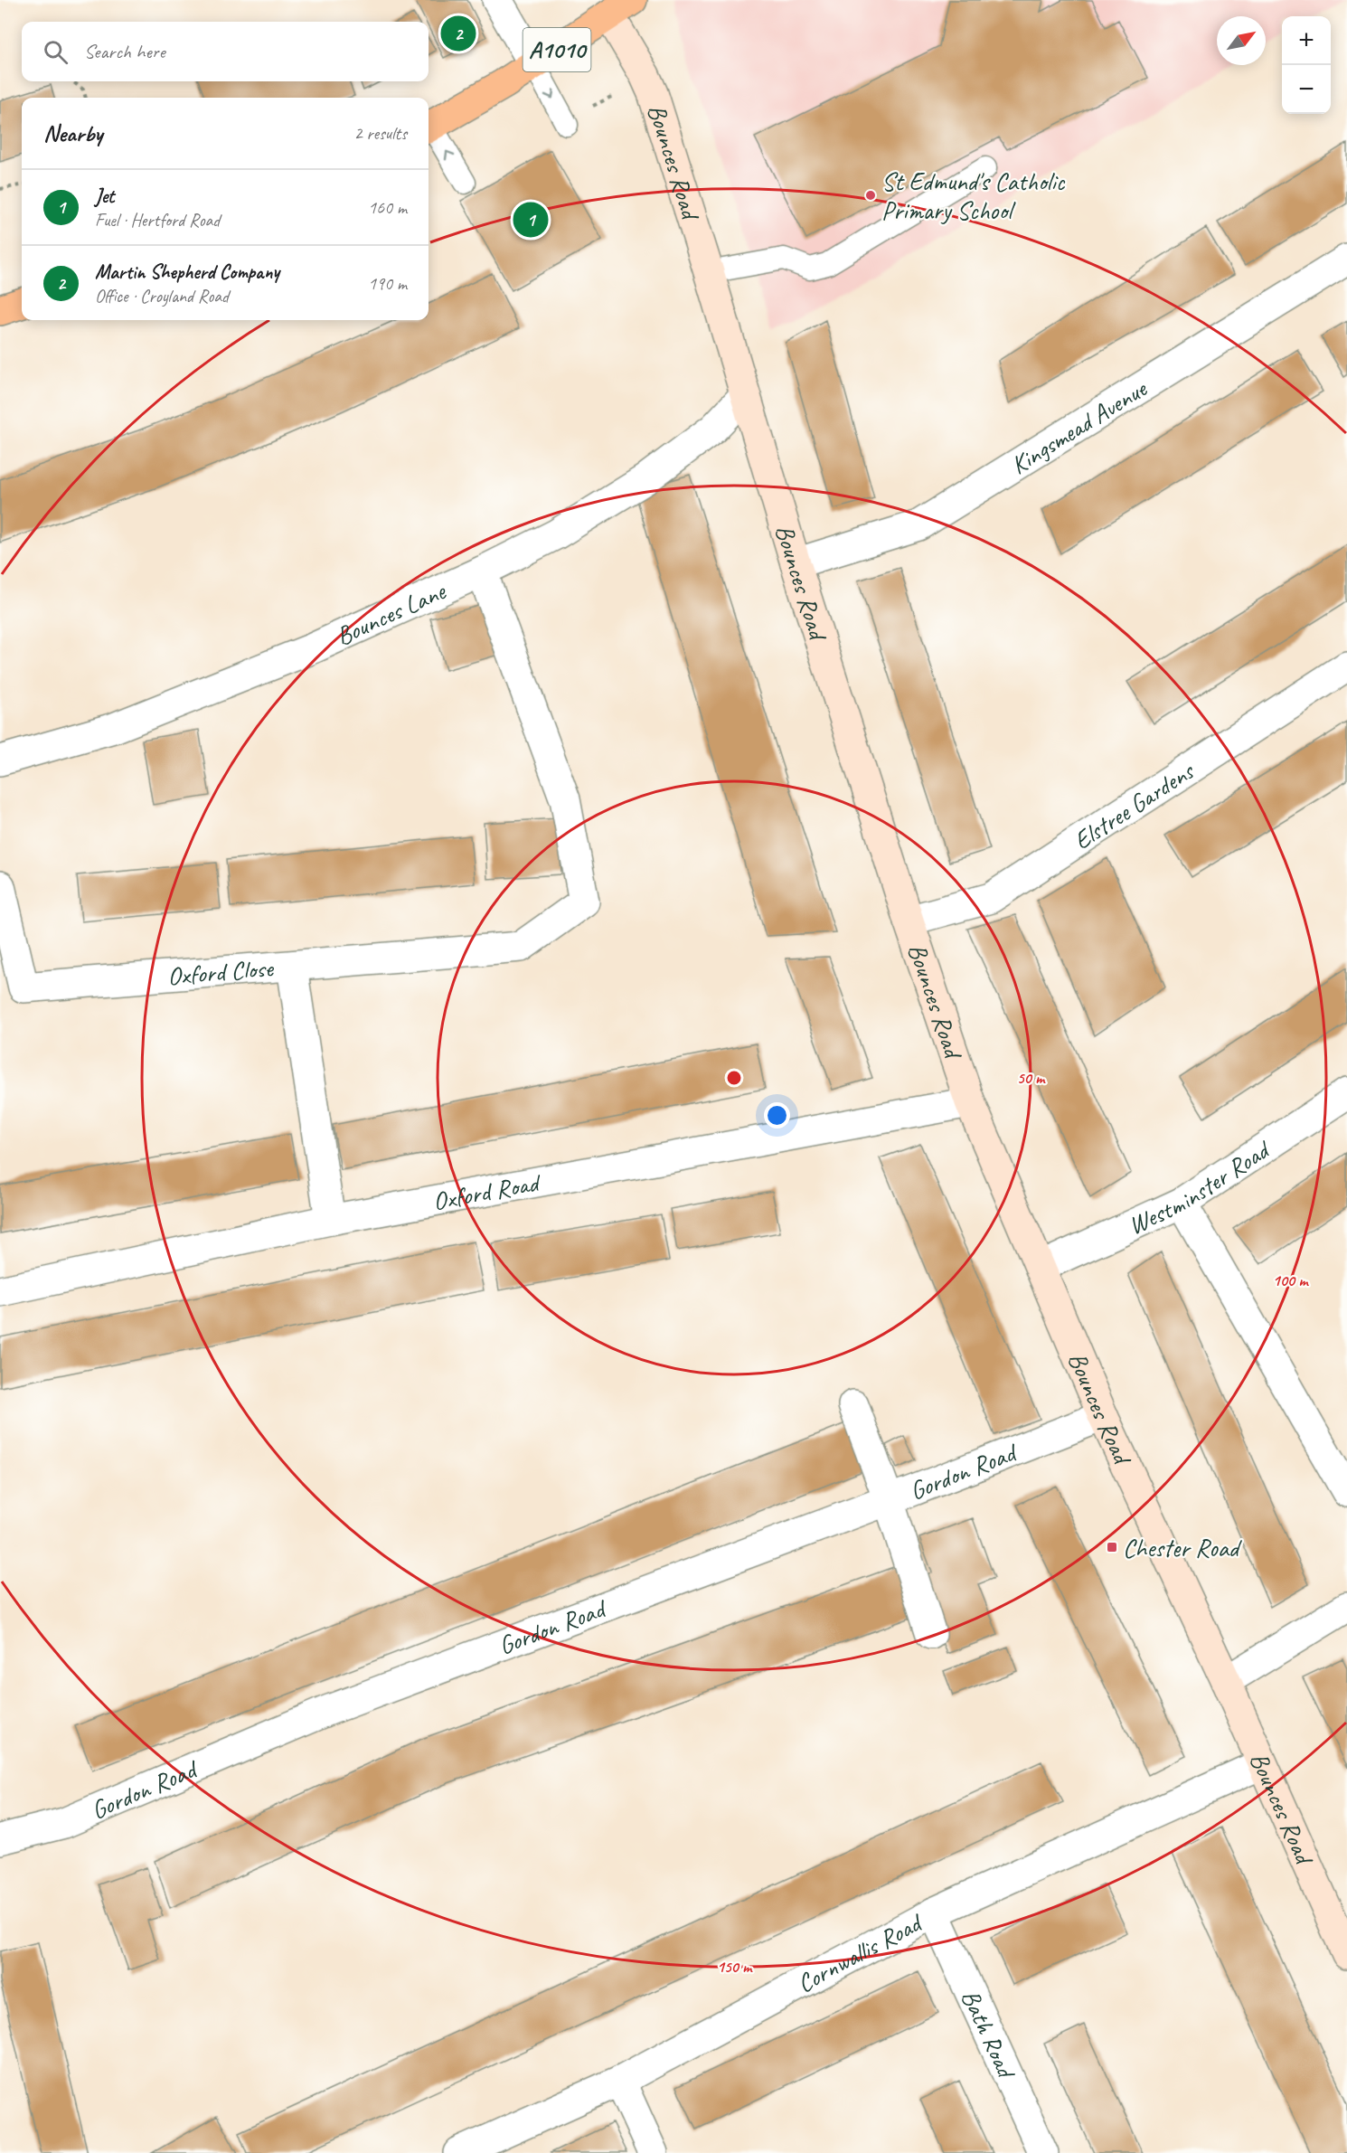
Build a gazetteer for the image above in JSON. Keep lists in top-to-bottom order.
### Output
{
  "streets": {
    "main road": ["A1010"],
    "street": [
      "Bounces Road",
      "Kingsmead Avenue",
      "Bounces Lane",
      "Elstree Gardens",
      "Oxford Close",
      "Westminster Road",
      "Oxford Road",
      "Gordon Road",
      "Cornwallis Road",
      "Bath Road"
    ]
  },
  "crossings": [
    ["A1010", "Bounces Road"],
    ["Bounces Road", "Kingsmead Avenue"],
    ["Bounces Road", "Bounces Lane"],
    ["Bounces Road", "Elstree Gardens"],
    ["Bounces Road", "Westminster Road"],
    ["Bounces Road", "Oxford Road"],
    ["Bounces Road", "Gordon Road"],
    ["Bounces Road", "Cornwallis Road"],
    ["Bounces Lane", "Oxford Close"],
    ["Cornwallis Road", "Bath Road"]
  ],
  "places": {
    "other": ["St Edmund's Catholic Primary School"],
    "transit": ["Chester Road"]
  },
  "north": "top right",
  "page": {
    "pins": ["2", "1"],
    "map_buttons": ["+", "−"],
    "search": "Search here",
    "heading": ["Nearby", "2 results"],
    "list": [
      {
        "mark": "1",
        "name": "Jet",
        "note": "Fuel · Hertford Road",
        "value": "160 m"
      },
      {
        "mark": "2",
        "name": "Martin Shepherd Company",
        "note": "Office · Croyland Road",
        "value": "190 m"
      }
    ]
  },
  "rings": ["50 m", "100 m", "150 m"]
}
